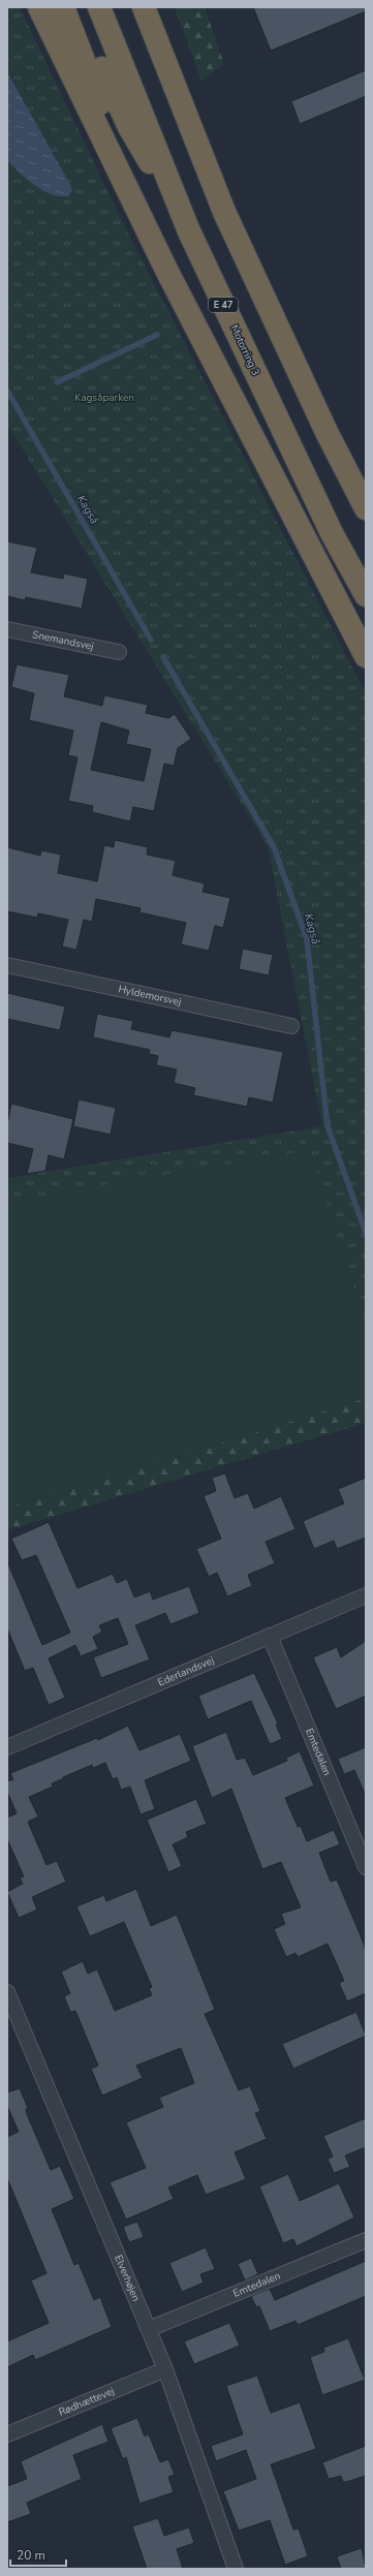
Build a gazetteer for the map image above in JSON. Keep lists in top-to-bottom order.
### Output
{
  "streets": {
    "highway": ["E 47", "Motorring 3"],
    "street": [
      "Snemandsvej",
      "Hyldemorsvej",
      "Ederlandsvej",
      "Emtedalen",
      "Elverhøjen",
      "Rødhættevej"
    ]
  },
  "crossings": [
    ["Ederlandsvej", "Emtedalen"],
    ["Emtedalen", "Elverhøjen"],
    ["Elverhøjen", "Rødhættevej"]
  ],
  "water": ["Kagså"],
  "parks": ["Kagsåparken"],
  "scale_bar": "20 m"
}
